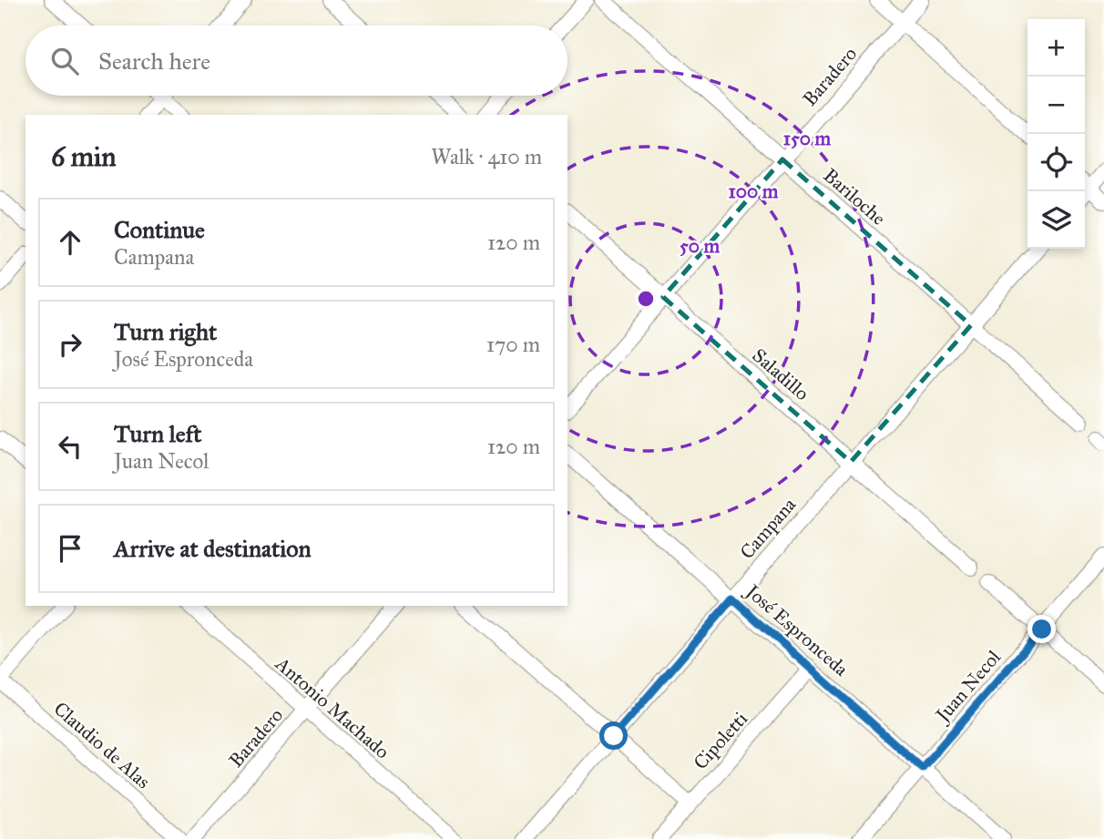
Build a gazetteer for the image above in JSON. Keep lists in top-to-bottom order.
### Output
{
  "streets": {
    "street": [
      "Baradero",
      "Bariloche",
      "Saladillo",
      "Campana",
      "José Espronceda",
      "Juan Necol",
      "Antonio Machado",
      "Cipoletti",
      "Claudio de Alas"
    ]
  },
  "crossings": [
    ["Baradero", "Bariloche"],
    ["Baradero", "Saladillo"],
    ["Baradero", "Antonio Machado"],
    ["Bariloche", "Campana"],
    ["Saladillo", "Campana"],
    ["Campana", "José Espronceda"],
    ["José Espronceda", "Juan Necol"],
    ["José Espronceda", "Cipoletti"]
  ],
  "page": {
    "map_buttons": ["+", "−"],
    "search": "Search here",
    "heading": ["6 min", "Walk · 410 m"],
    "list": [
      ["Continue", "Campana", "120 m"],
      ["Turn right", "José Espronceda", "170 m"],
      ["Turn left", "Juan Necol", "120 m"],
      "Arrive at destination"
    ]
  },
  "rings": ["150 m", "100 m", "50 m"]
}
